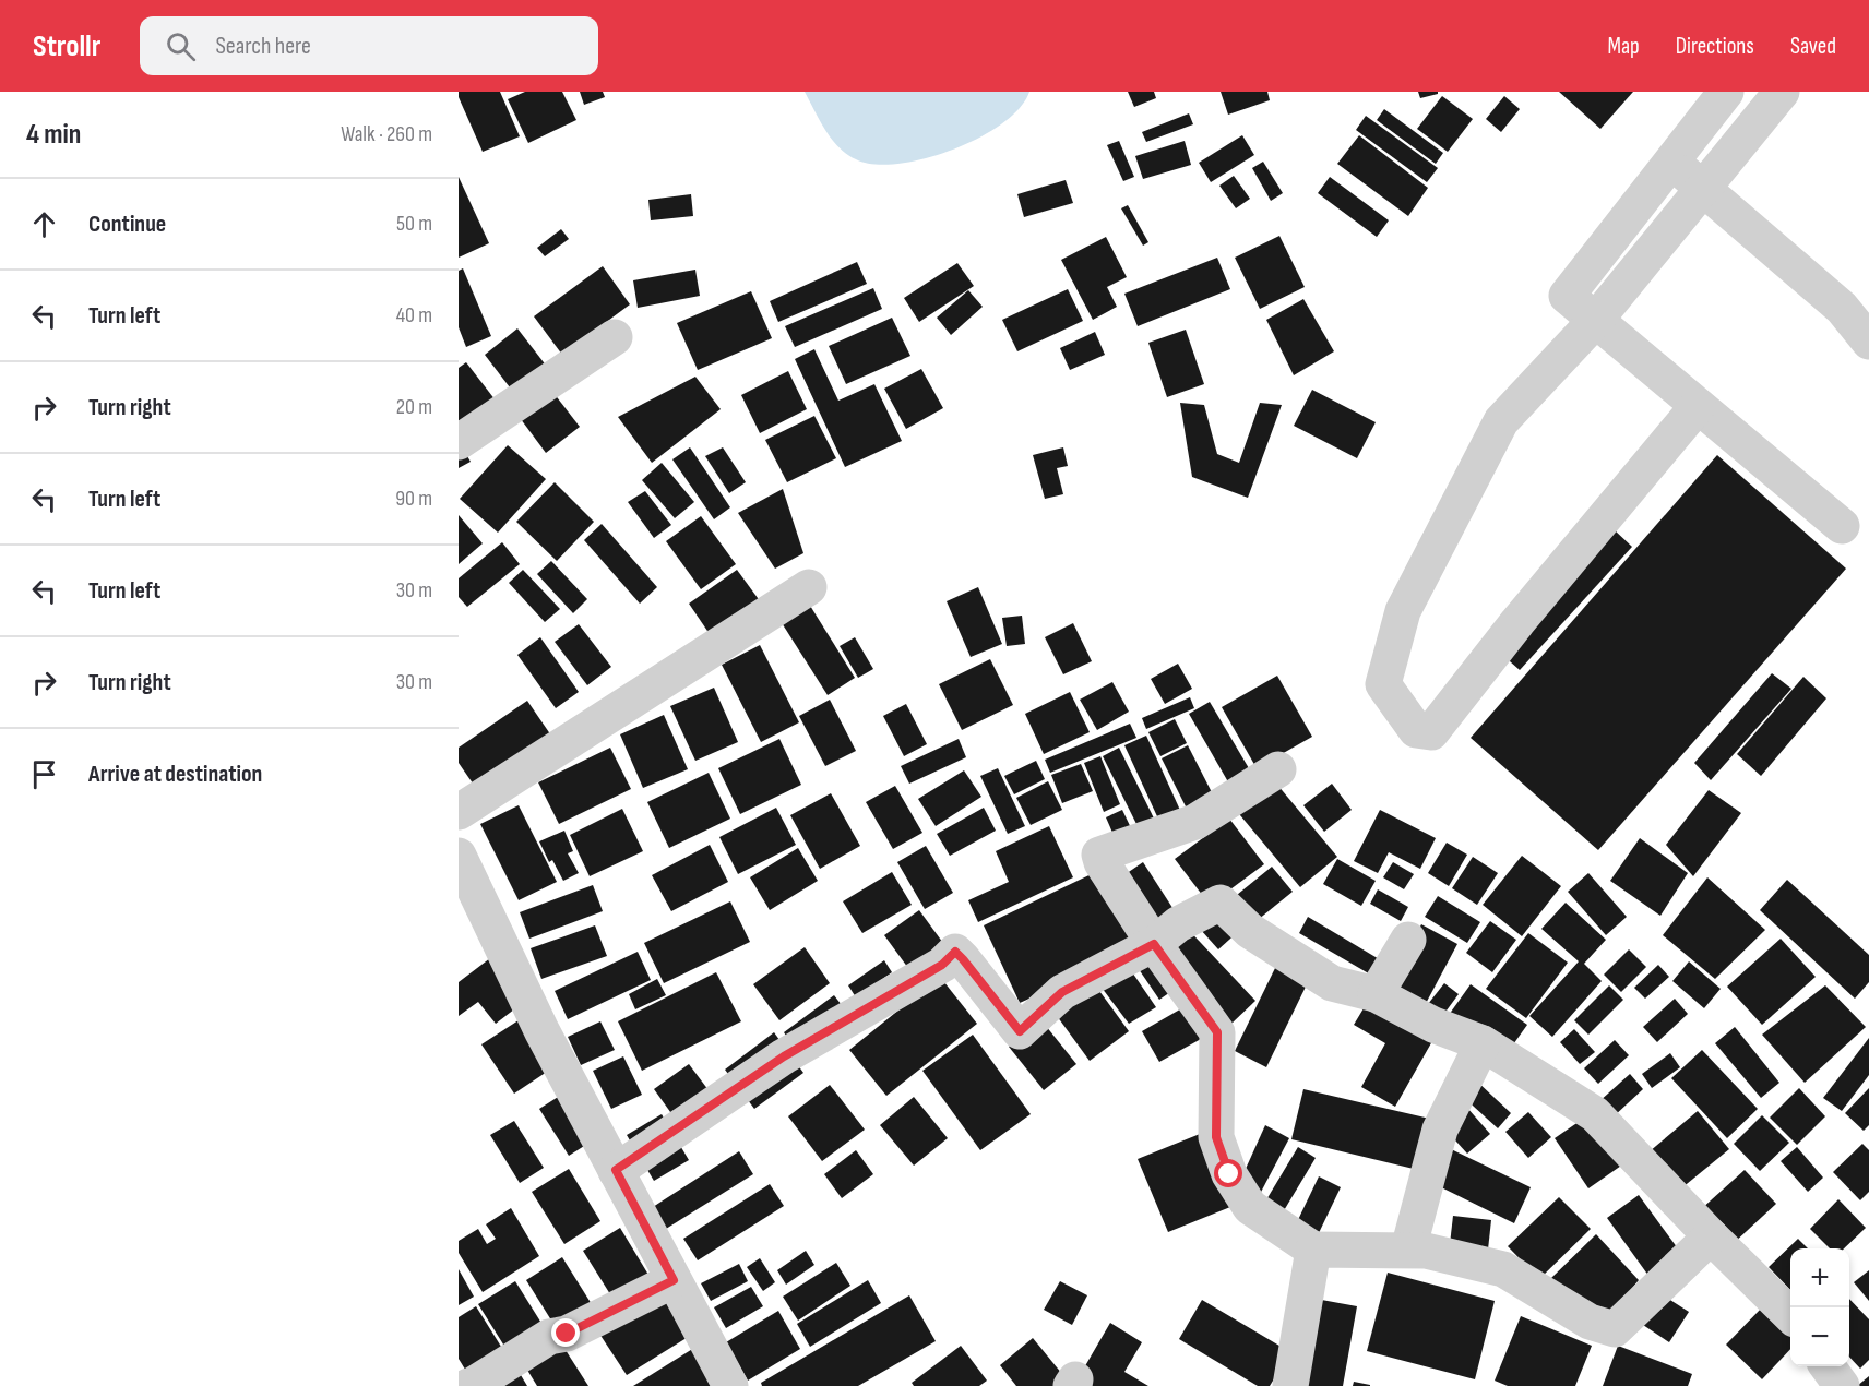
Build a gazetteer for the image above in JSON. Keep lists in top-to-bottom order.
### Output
{
  "page": {
    "header": "Strollr",
    "search": "Search here",
    "nav": ["Map", "Directions", "Saved"],
    "heading": ["4 min", "Walk · 260 m"],
    "list": [
      ["Continue", "50 m"],
      ["Turn left", "40 m"],
      ["Turn right", "20 m"],
      ["Turn left", "90 m"],
      ["Turn left", "30 m"],
      ["Turn right", "30 m"],
      "Arrive at destination"
    ],
    "map_buttons": ["+", "−"]
  }
}
